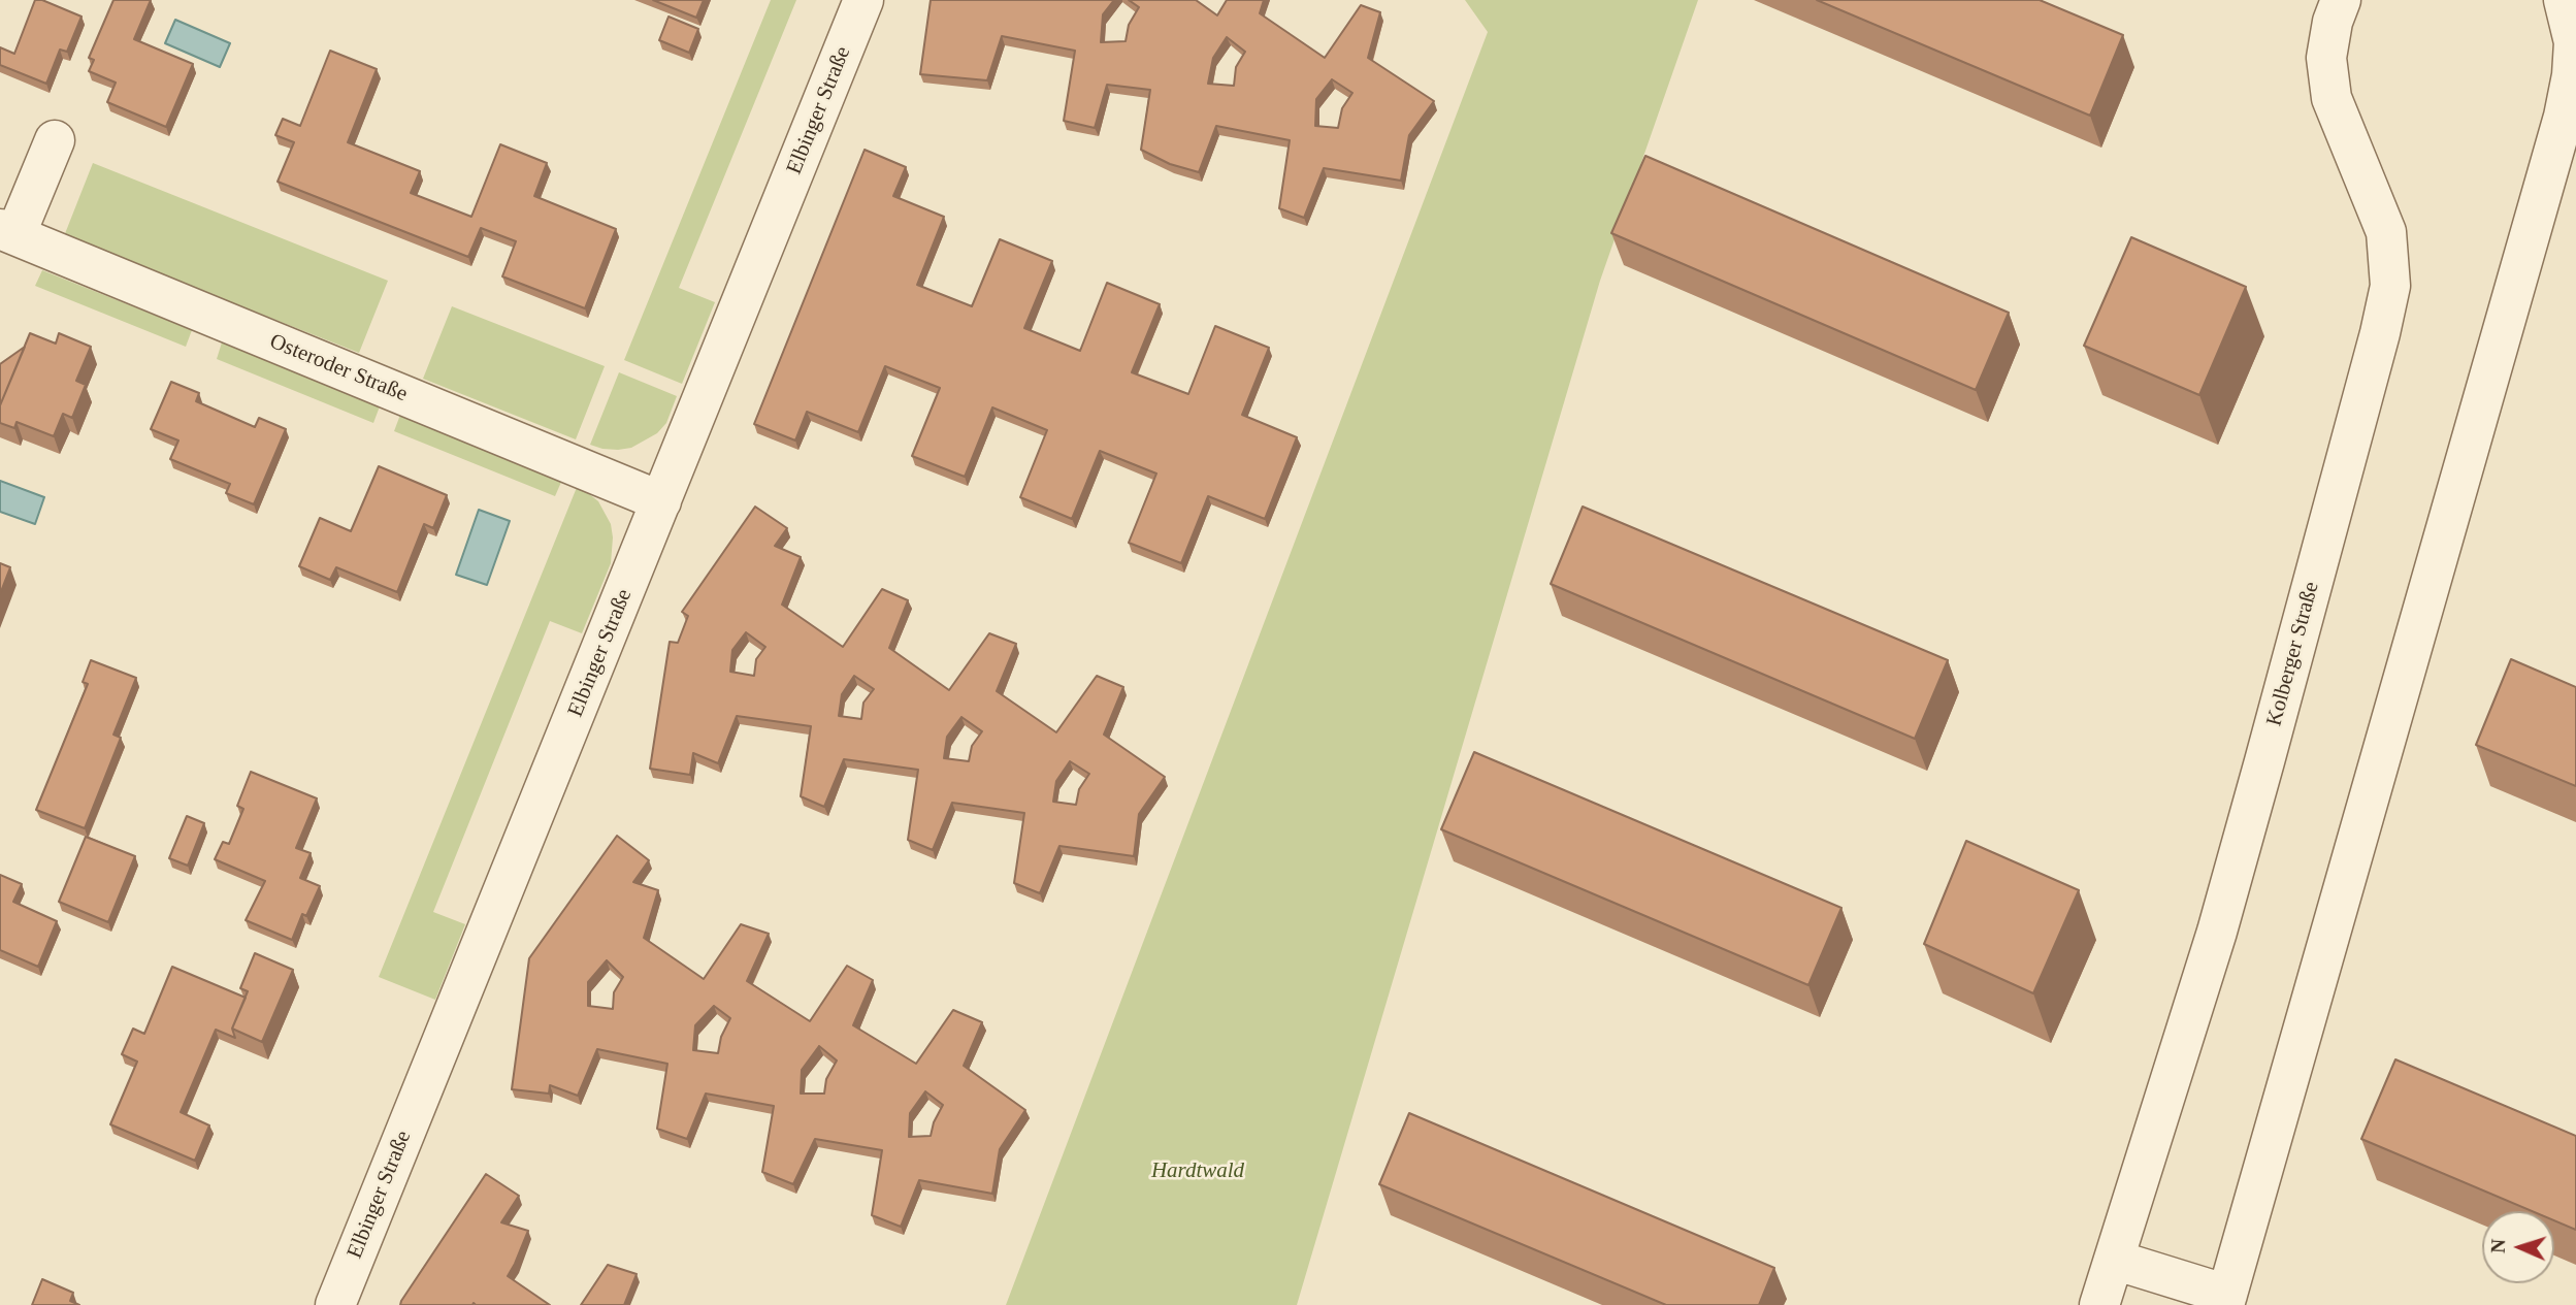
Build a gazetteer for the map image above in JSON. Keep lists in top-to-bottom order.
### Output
{
  "streets": {
    "street": ["Elbinger Straße", "Osteroder Straße", "Kolberger Straße"]
  },
  "crossings": [
    ["Elbinger Straße", "Osteroder Straße"]
  ],
  "parks": ["Hardtwald"],
  "north": "left"
}
